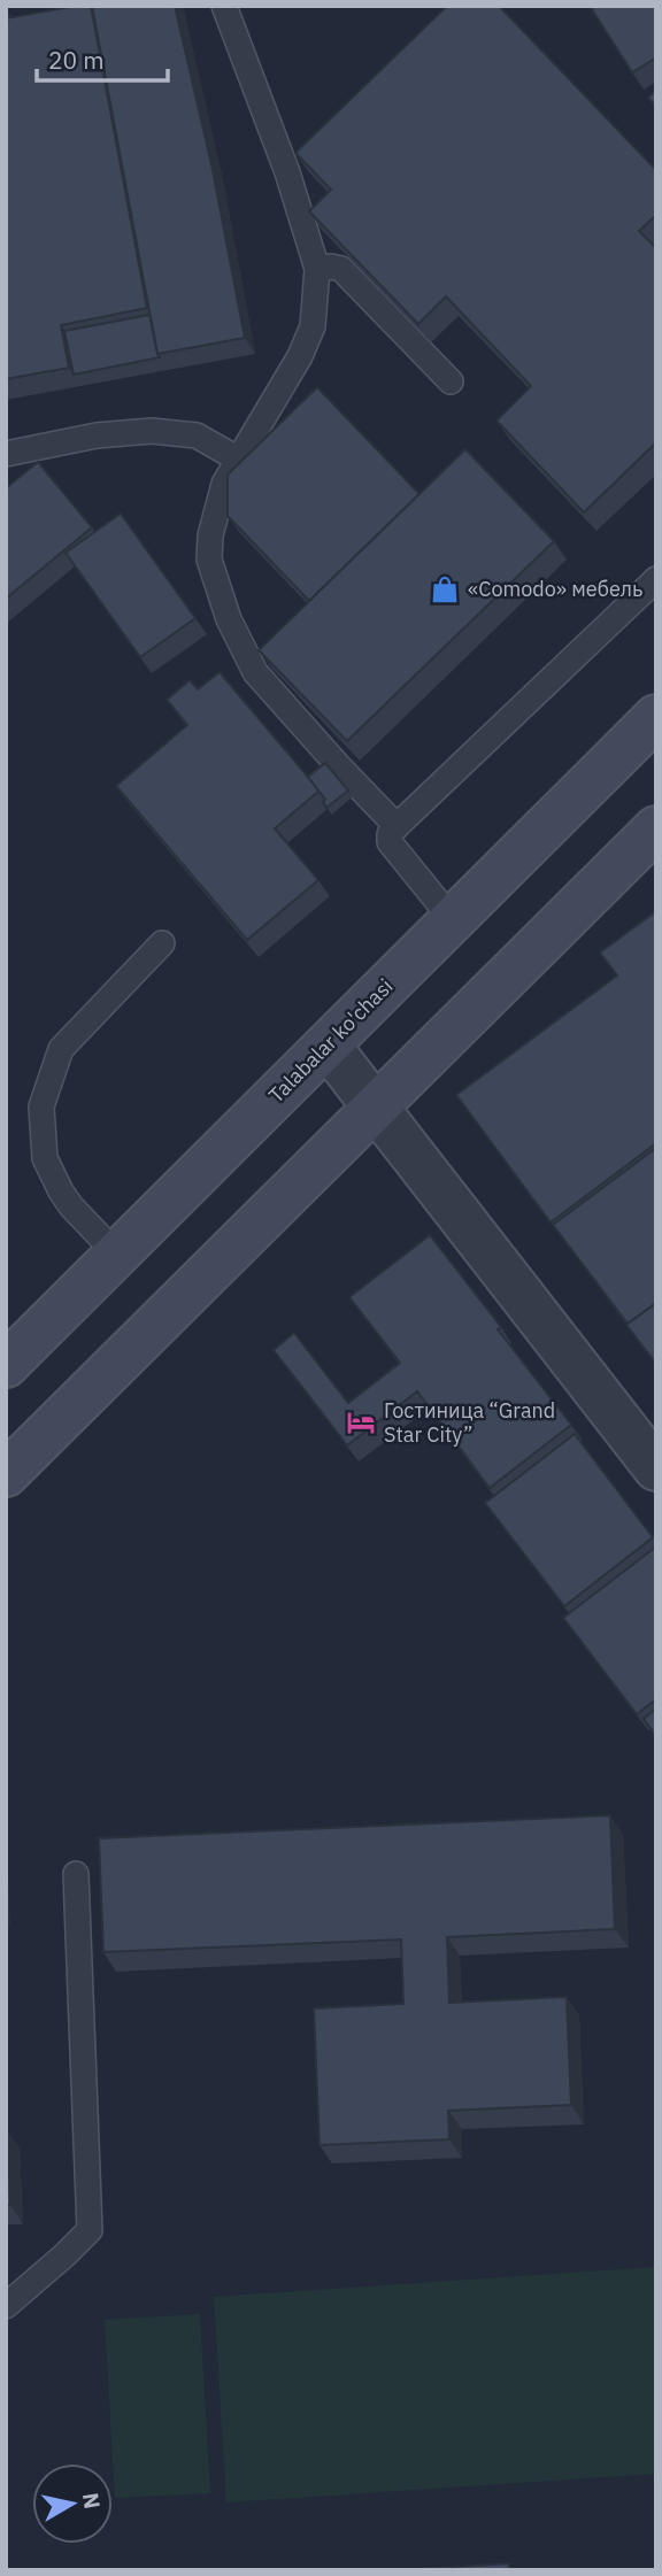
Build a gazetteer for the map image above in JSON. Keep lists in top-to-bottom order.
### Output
{
  "streets": {
    "main road": ["Talabalar ko'chasi"]
  },
  "places": {
    "shop": ["«Comodo» мебель"],
    "hotel": ["Гостиница “Grand Star City”"]
  },
  "scale_bar": "20 m",
  "north": "right"
}
